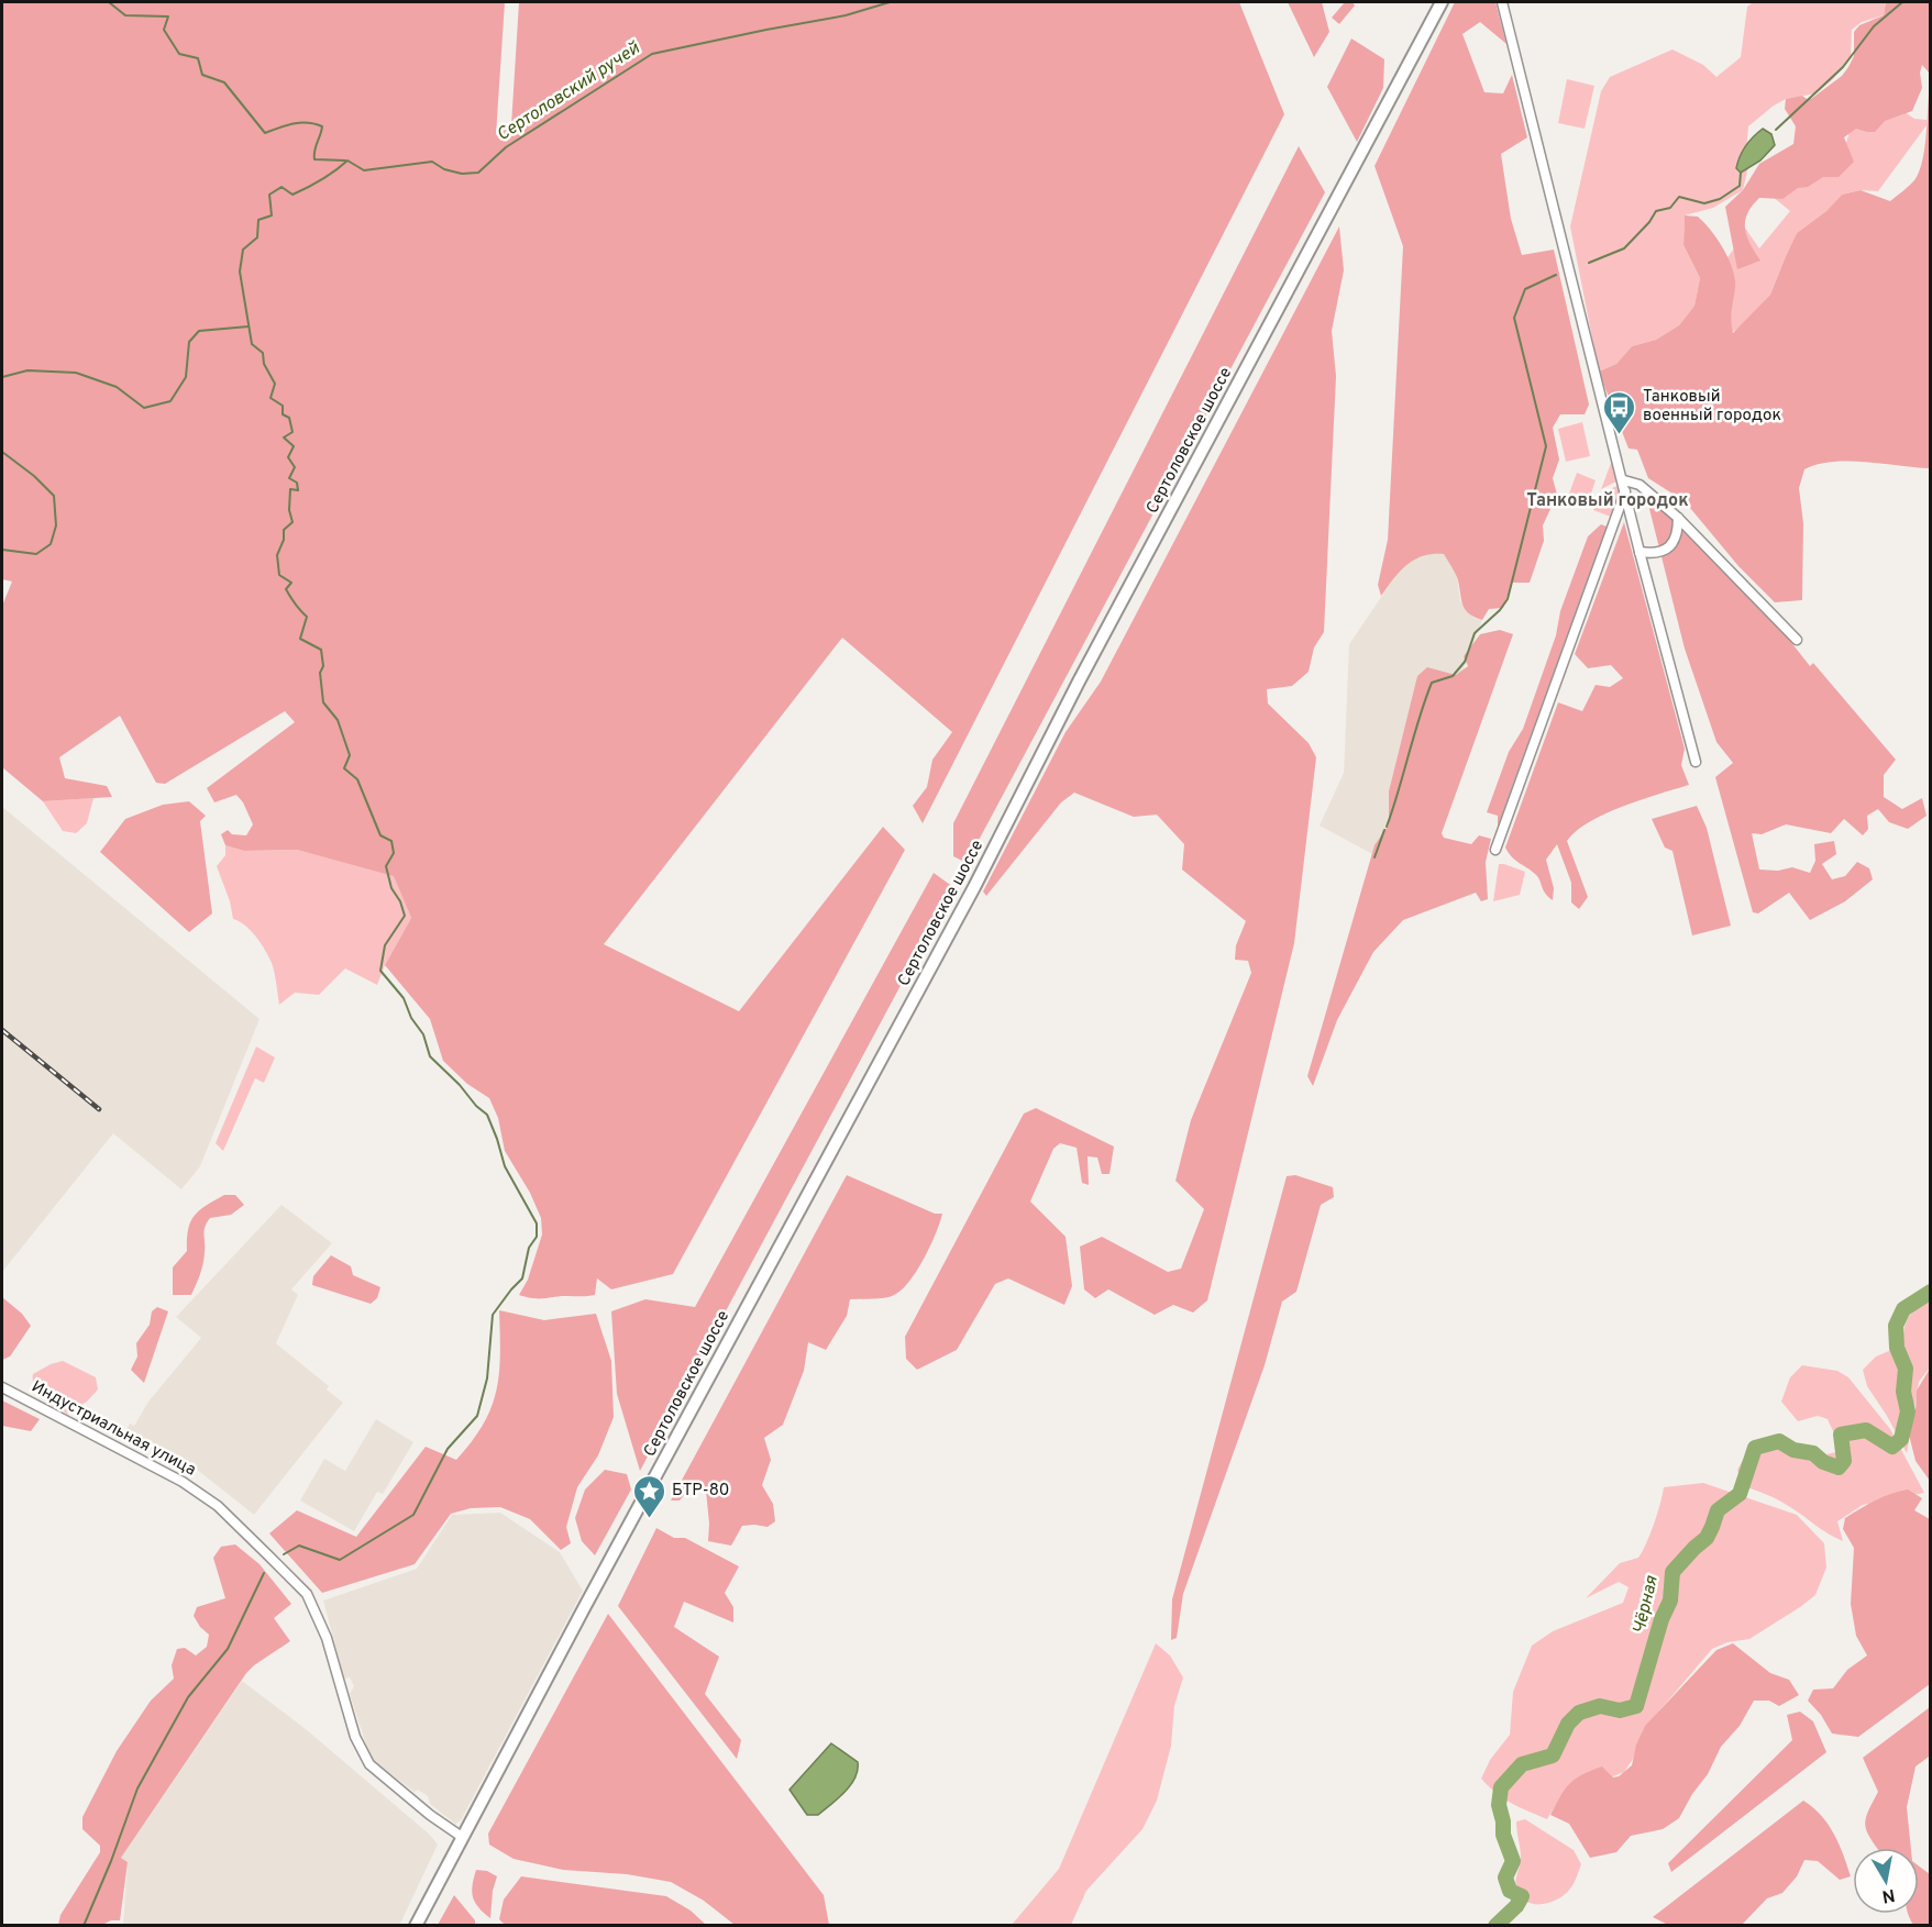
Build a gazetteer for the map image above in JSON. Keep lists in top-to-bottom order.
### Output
{
  "streets": {
    "main road": ["Сертоловское шоссе"],
    "street": ["Индустриальная улица"]
  },
  "crossings": [
    ["Сертоловское шоссе", "Индустриальная улица"]
  ],
  "districts": ["Танковый городок"],
  "water": ["Сертоловский ручей", "Чёрная"],
  "places": {
    "bus stop": ["Танковый военный городок"],
    "place": ["БТР-80"]
  },
  "north": "bottom"
}
